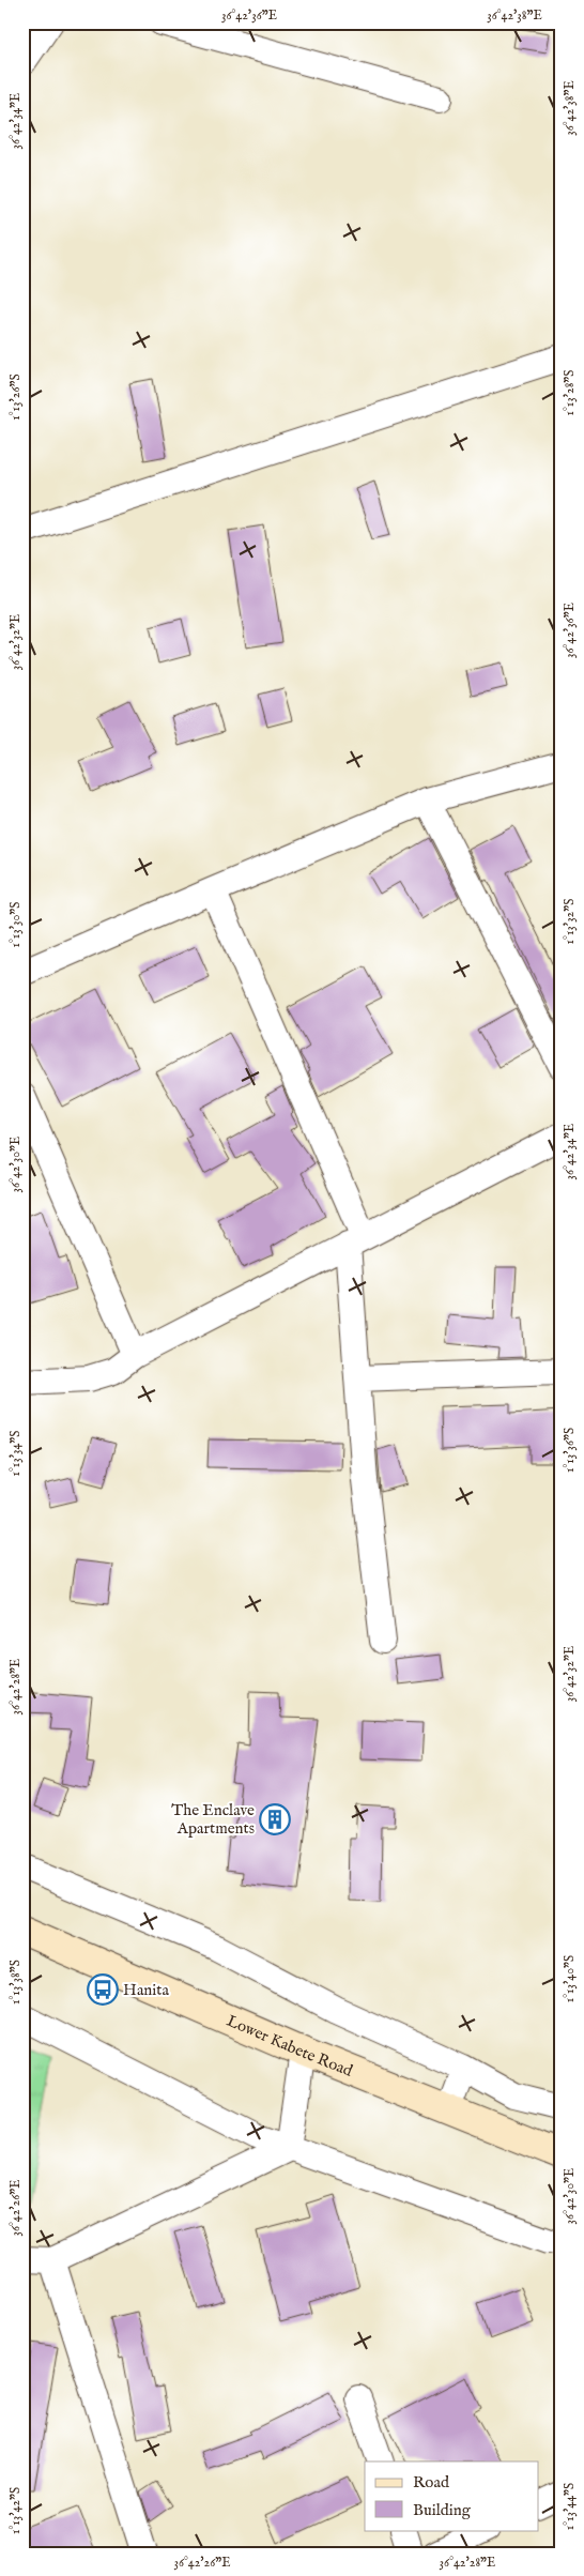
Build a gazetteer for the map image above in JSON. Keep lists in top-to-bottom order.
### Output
{
  "streets": {
    "main road": ["Lower Kabete Road"]
  },
  "places": {
    "building": ["The Enclave Apartments"],
    "bus stop": ["Hanita"]
  },
  "legend": ["Road", "Building"],
  "coordinates": [
    "36°42'36\"E",
    "36°42'38\"E",
    "36°42'34\"E",
    "1°13'28\"S",
    "1°13'26\"S",
    "36°42'32\"E",
    "1°13'32\"S",
    "1°13'30\"S",
    "36°42'30\"E",
    "1°13'36\"S",
    "1°13'34\"S",
    "36°42'28\"E",
    "1°13'40\"S",
    "1°13'38\"S",
    "36°42'26\"E",
    "1°13'44\"S",
    "1°13'42\"S"
  ]
}
